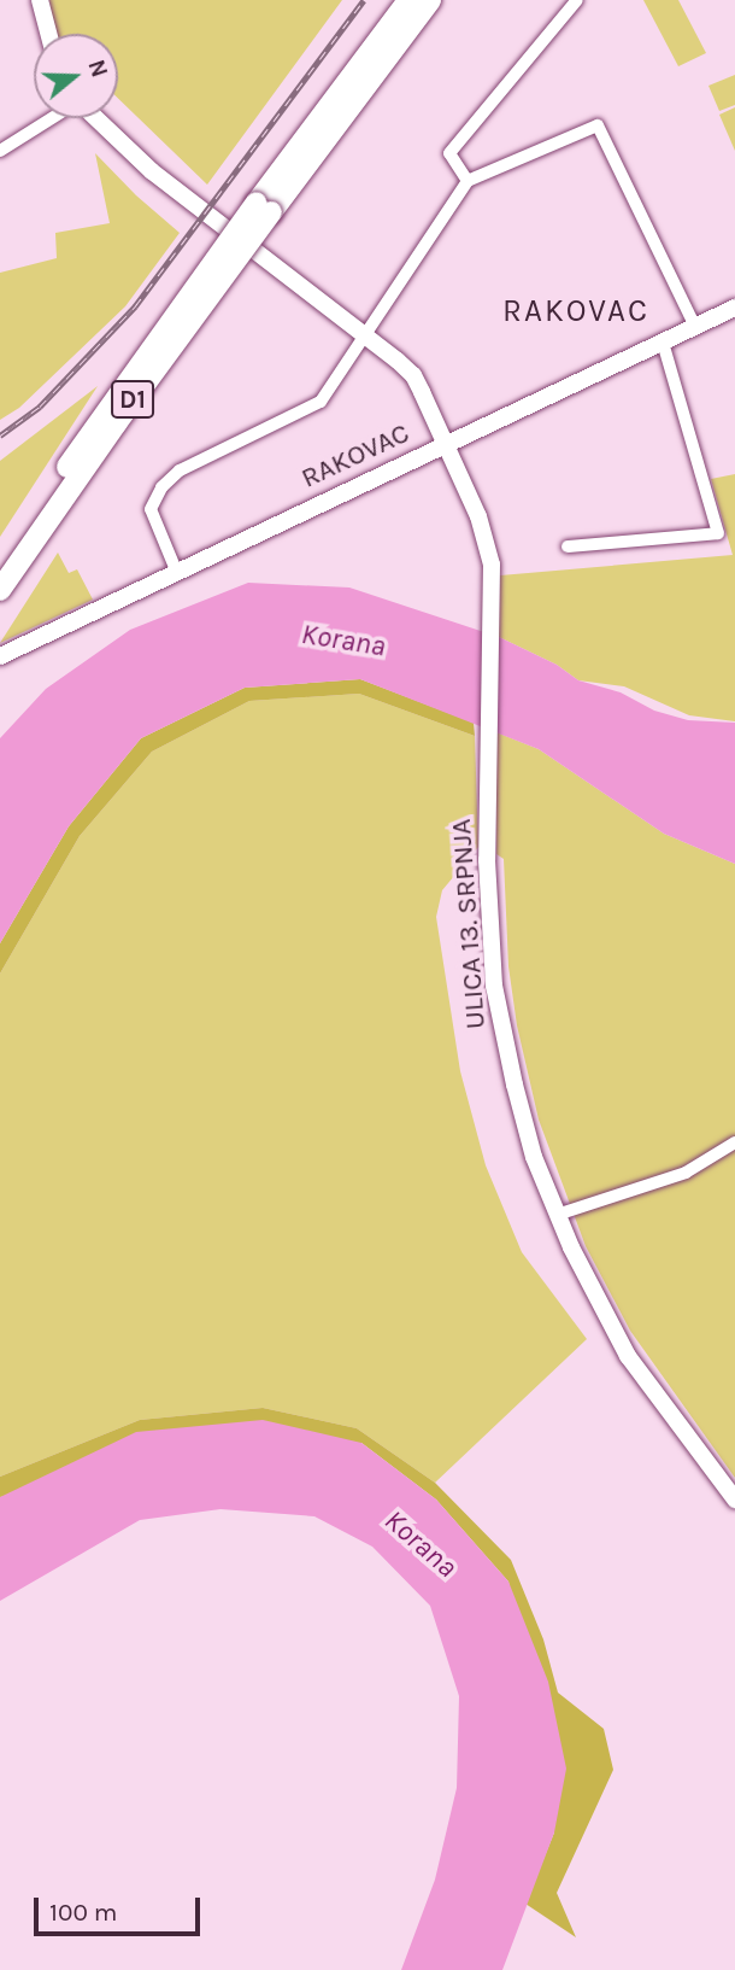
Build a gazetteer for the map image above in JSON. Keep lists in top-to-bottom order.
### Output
{
  "streets": {
    "highway": ["D1"],
    "street": ["RAKOVAC", "ULICA 13. SRPNJA"]
  },
  "crossings": [
    ["RAKOVAC", "ULICA 13. SRPNJA"]
  ],
  "districts": ["RAKOVAC"],
  "water": ["Korana"],
  "scale_bar": "100 m",
  "north": "right"
}
